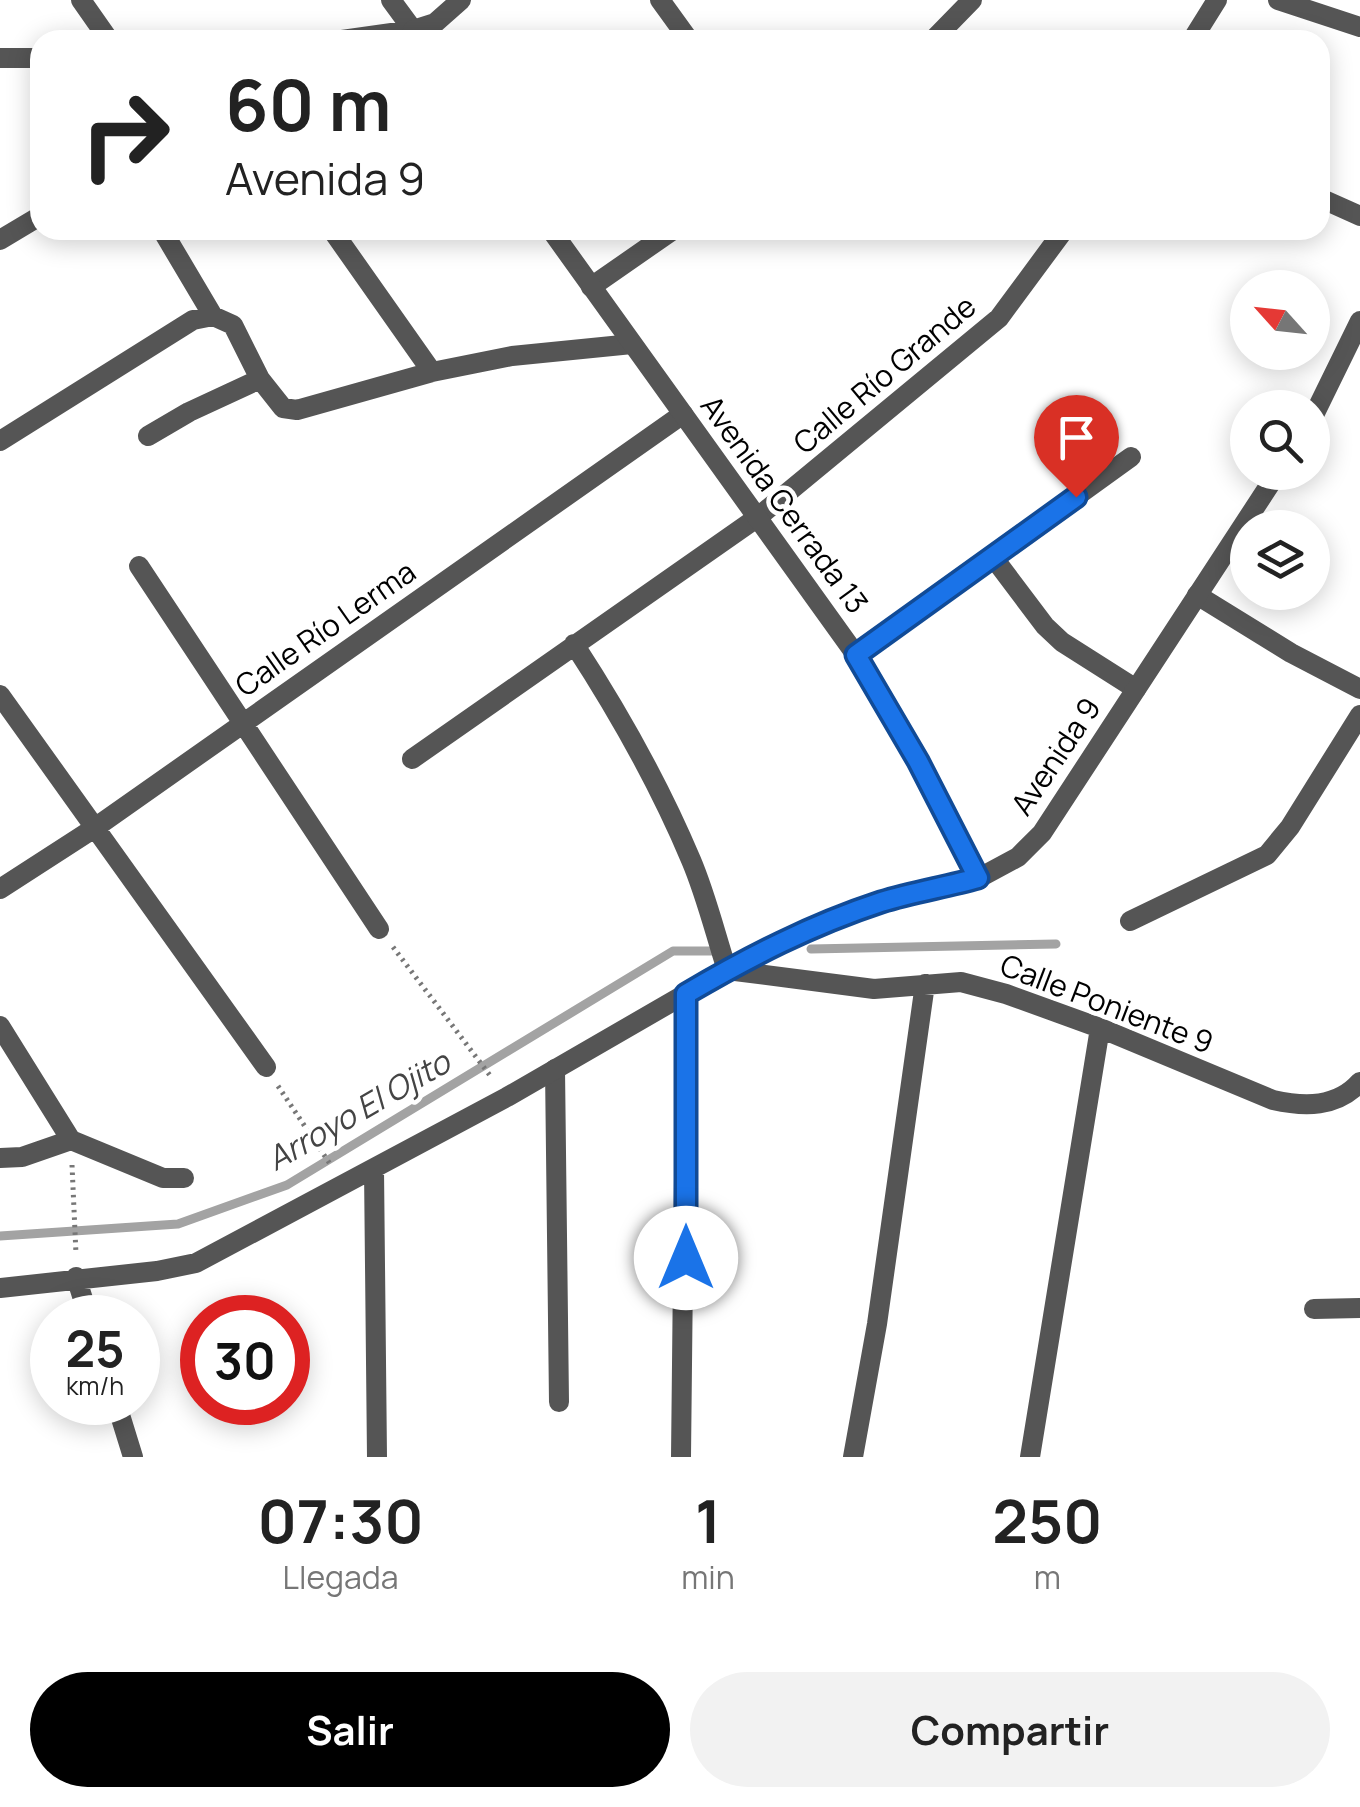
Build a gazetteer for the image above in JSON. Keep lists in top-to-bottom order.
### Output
{
  "streets": {
    "street": [
      "Calle Río Grande",
      "Avenida Cerrada 13",
      "Calle Río Lerma",
      "Avenida 9",
      "Calle Poniente 9"
    ]
  },
  "crossings": [
    ["Calle Río Grande", "Avenida Cerrada 13"],
    ["Avenida Cerrada 13", "Calle Río Lerma"],
    ["Avenida Cerrada 13", "Avenida 9"],
    ["Avenida 9", "Calle Poniente 9"]
  ],
  "water": ["Arroyo El Ojito"],
  "north": "top left",
  "page": {
    "turn": ["60 m", "Avenida 9"],
    "speed": "25 km/h",
    "limit": "30",
    "eta": [
      "07:30",
      "Llegada",
      "1",
      "min",
      "250",
      "m"
    ],
    "buttons": ["Salir", "Compartir"]
  }
}
